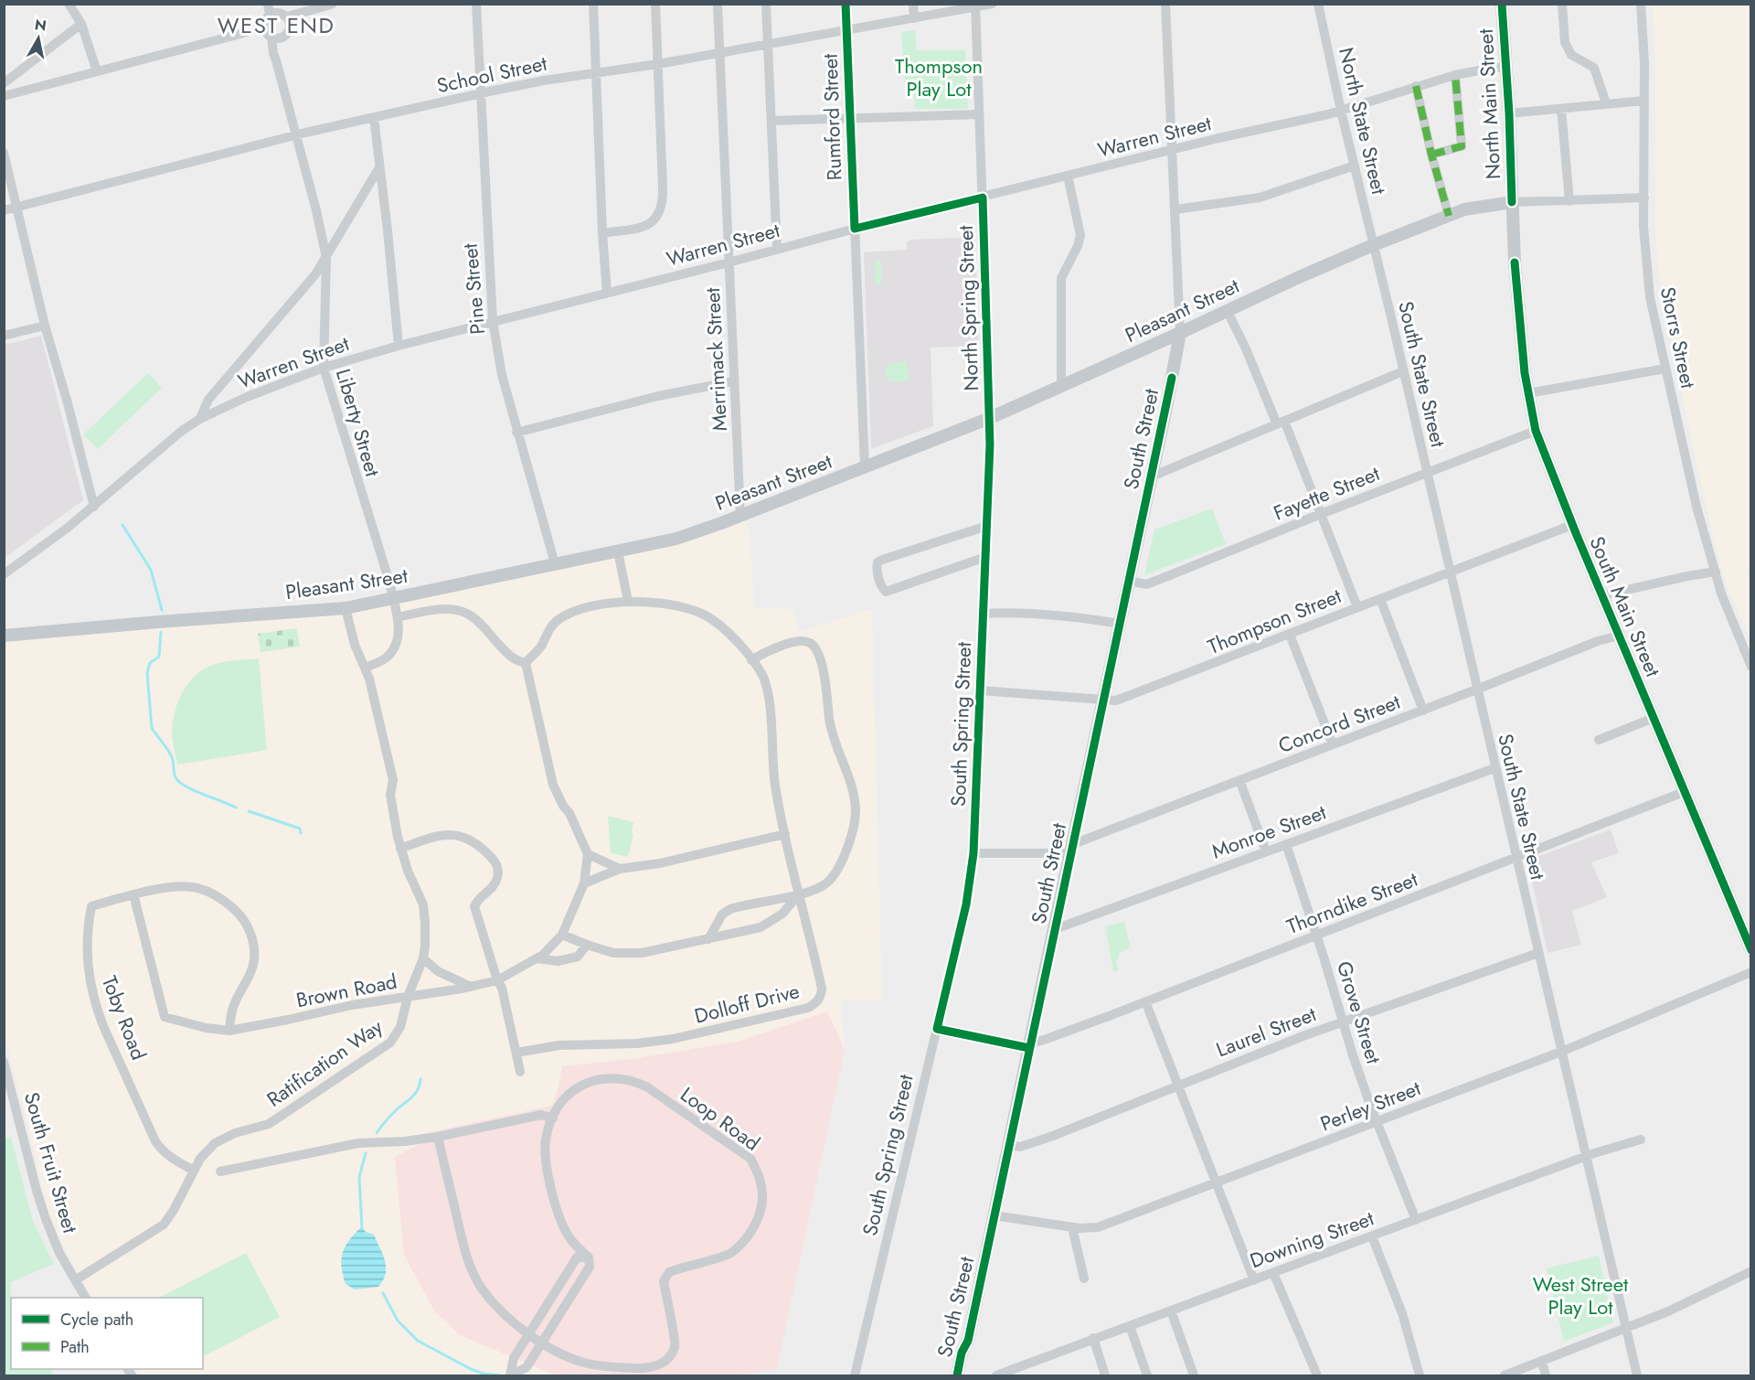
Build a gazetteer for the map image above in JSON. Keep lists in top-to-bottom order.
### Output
{
  "streets": {
    "main road": [
      "North Main Street",
      "Pleasant Street",
      "South Street",
      "South Main Street"
    ],
    "street": [
      "School Street",
      "Rumford Street",
      "North State Street",
      "Warren Street",
      "Pine Street",
      "North Spring Street",
      "Storrs Street",
      "Merrimack Street",
      "South State Street",
      "Liberty Street",
      "Fayette Street",
      "Thompson Street",
      "Concord Street",
      "South Spring Street",
      "Monroe Street",
      "Thorndike Street",
      "Brown Road",
      "Dolloff Drive",
      "Grove Street",
      "Toby Road",
      "Laurel Street",
      "Ratification Way",
      "Perley Street",
      "Loop Road",
      "South Fruit Street",
      "Downing Street"
    ]
  },
  "crossings": [
    ["School Street", "Rumford Street"],
    ["School Street", "Pine Street"],
    ["School Street", "North Spring Street"],
    ["School Street", "Merrimack Street"],
    ["School Street", "Liberty Street"],
    ["North Main Street", "Warren Street"],
    ["North Main Street", "Pleasant Street"],
    ["North Main Street", "South Main Street"],
    ["Rumford Street", "Warren Street"],
    ["Rumford Street", "Pleasant Street"],
    ["North State Street", "Warren Street"],
    ["North State Street", "Pleasant Street"],
    ["North State Street", "South State Street"],
    ["Warren Street", "Pine Street"],
    ["Warren Street", "North Spring Street"],
    ["Warren Street", "Merrimack Street"],
    ["Warren Street", "Liberty Street"],
    ["Pine Street", "Pleasant Street"],
    ["North Spring Street", "Pleasant Street"],
    ["North Spring Street", "South Spring Street"],
    ["Pleasant Street", "Merrimack Street"],
    ["Pleasant Street", "South State Street"],
    ["Pleasant Street", "Liberty Street"],
    ["Pleasant Street", "South Street"],
    ["Pleasant Street", "South Main Street"],
    ["Pleasant Street", "South Spring Street"],
    ["Pleasant Street", "Ratification Way"],
    ["South State Street", "Fayette Street"],
    ["South State Street", "Thompson Street"],
    ["South State Street", "Concord Street"],
    ["South State Street", "Monroe Street"],
    ["South State Street", "Thorndike Street"],
    ["South State Street", "Laurel Street"],
    ["South State Street", "Perley Street"],
    ["South State Street", "Downing Street"],
    ["South Street", "Fayette Street"],
    ["South Street", "Thompson Street"],
    ["South Street", "Concord Street"],
    ["South Street", "Monroe Street"],
    ["South Street", "Thorndike Street"],
    ["South Street", "Laurel Street"],
    ["South Street", "Perley Street"],
    ["Fayette Street", "South Main Street"],
    ["South Main Street", "Thompson Street"],
    ["South Main Street", "Concord Street"],
    ["South Main Street", "Thorndike Street"],
    ["Thompson Street", "South Spring Street"],
    ["Concord Street", "South Spring Street"],
    ["South Spring Street", "Thorndike Street"],
    ["Monroe Street", "Grove Street"],
    ["Thorndike Street", "Grove Street"],
    ["Brown Road", "Toby Road"],
    ["Brown Road", "Ratification Way"],
    ["Grove Street", "Laurel Street"],
    ["Grove Street", "Perley Street"],
    ["Grove Street", "Downing Street"],
    ["Toby Road", "Ratification Way"],
    ["Ratification Way", "South Fruit Street"]
  ],
  "districts": ["WEST END"],
  "parks": ["Thompson Play Lot", "West Street Play Lot"],
  "legend": ["Cycle path", "Path"],
  "north": "top"
}
